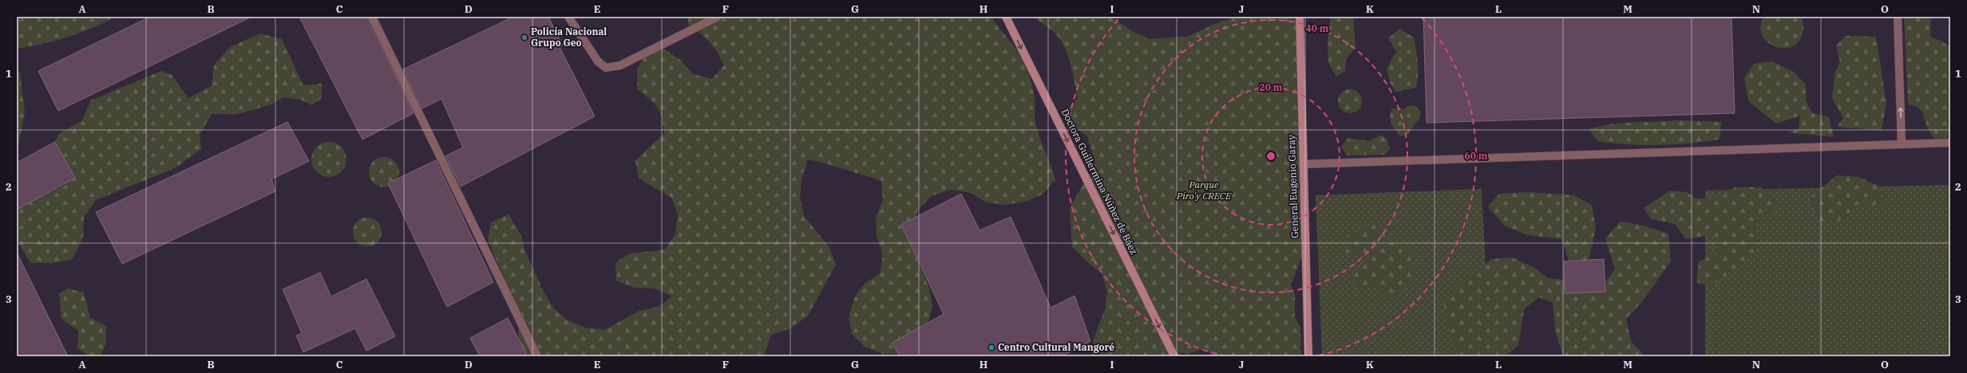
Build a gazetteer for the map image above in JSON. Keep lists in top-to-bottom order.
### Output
{
  "streets": {
    "street": ["Doctora Guillermina Núñez de Báez", "General Eugenio Garay"]
  },
  "one_way": ["Doctora Guillermina Núñez de Báez"],
  "parks": ["Parque Piro'y CRECE"],
  "places": ["Policía Nacional Grupo Geo", "Centro Cultural Mangoré"],
  "grid": {
    "columns": [
      "A",
      "B",
      "C",
      "D",
      "E",
      "F",
      "G",
      "H",
      "I",
      "J",
      "K",
      "L",
      "M",
      "N",
      "O"
    ],
    "rows": ["1", "2", "3"]
  },
  "rings": ["40 m", "20 m", "60 m"]
}
